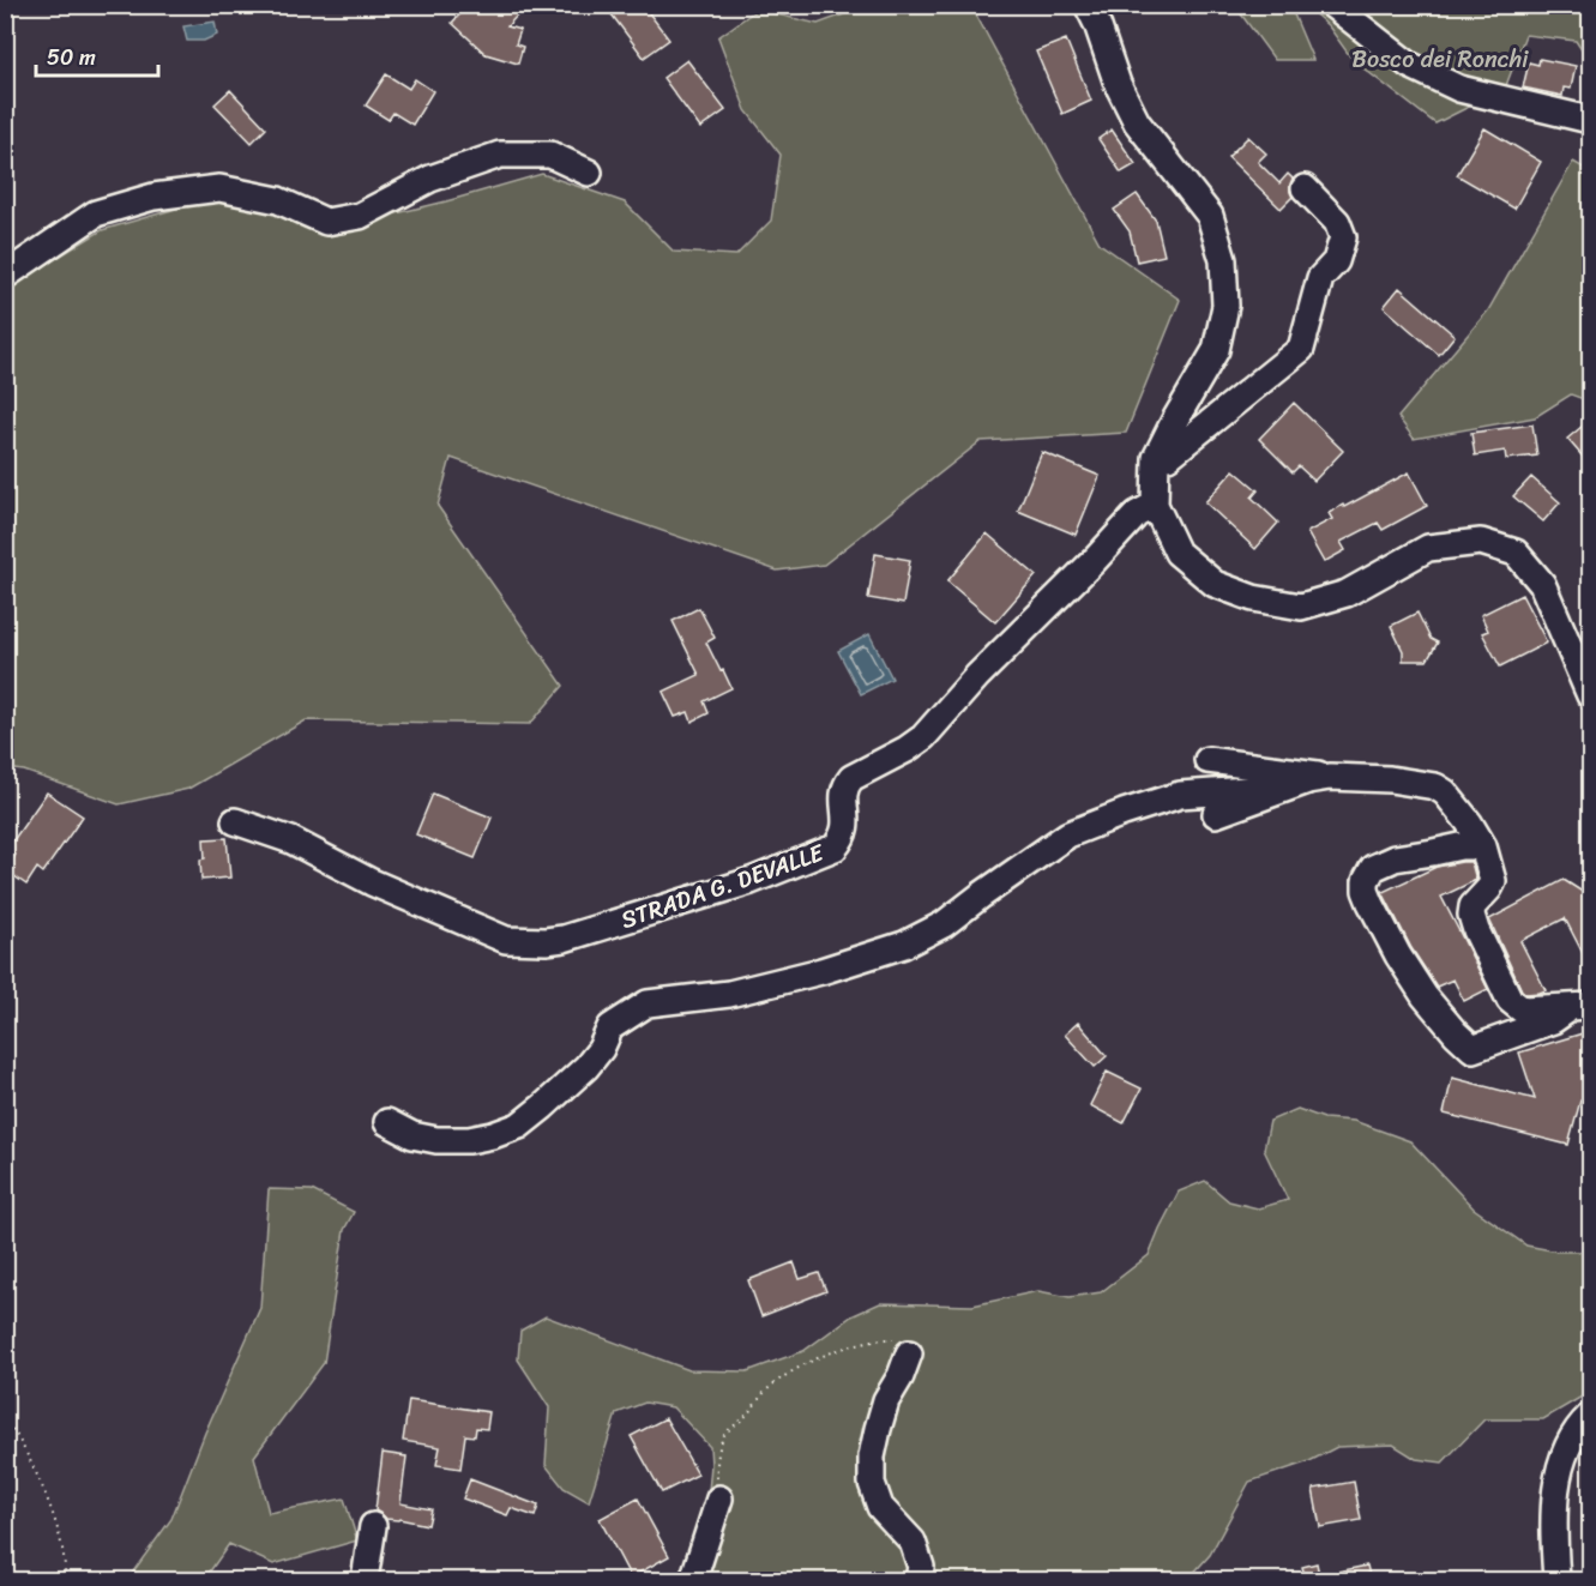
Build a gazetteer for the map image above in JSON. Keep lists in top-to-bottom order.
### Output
{
  "streets": {
    "street": ["STRADA G. DEVALLE"]
  },
  "parks": ["Bosco dei Ronchi"],
  "scale_bar": "50 m"
}
